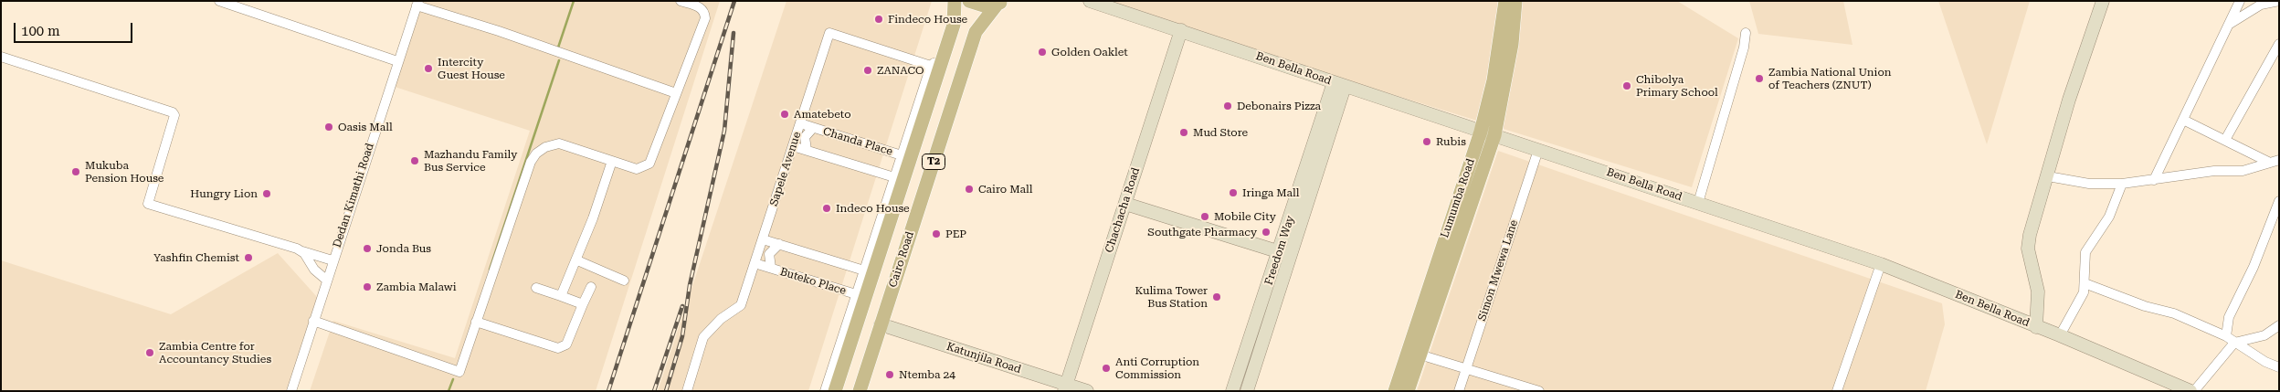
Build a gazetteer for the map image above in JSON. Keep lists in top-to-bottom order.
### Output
{
  "streets": {
    "main road": [
      "Ben Bella Road",
      "T2",
      "Lumumba Road",
      "Chachacha Road",
      "Freedom Way",
      "Cairo Road",
      "Katunjila Road"
    ],
    "street": [
      "Chanda Place",
      "Sapele Avenue",
      "Dedan Kimathi Road",
      "Simon Mwewa Lane",
      "Buteko Place"
    ]
  },
  "crossings": [
    ["Ben Bella Road", "Lumumba Road"],
    ["Ben Bella Road", "Chachacha Road"],
    ["Ben Bella Road", "Freedom Way"],
    ["Ben Bella Road", "Simon Mwewa Lane"],
    ["Chanda Place", "Sapele Avenue"],
    ["Chanda Place", "Cairo Road"],
    ["Sapele Avenue", "Buteko Place"],
    ["Chachacha Road", "Katunjila Road"],
    ["Cairo Road", "Katunjila Road"]
  ],
  "places": [
    "Findeco House",
    "Golden Oaklet",
    "Intercity Guest House",
    "ZANACO",
    "Zambia National Union of Teachers (ZNUT)",
    "Chibolya Primary School",
    "Debonairs Pizza",
    "Amatebeto",
    "Oasis Mall",
    "Mud Store",
    "Rubis",
    "Mazhandu Family Bus Service",
    "Mukuba Pension House",
    "Cairo Mall",
    "Iringa Mall",
    "Hungry Lion",
    "Indeco House",
    "Mobile City",
    "Southgate Pharmacy",
    "PEP",
    "Jonda Bus",
    "Yashfin Chemist",
    "Zambia Malawi",
    "Kulima Tower Bus Station",
    "Zambia Centre for Accountancy Studies",
    "Anti Corruption Commission",
    "Ntemba 24"
  ],
  "scale_bar": "100 m"
}
